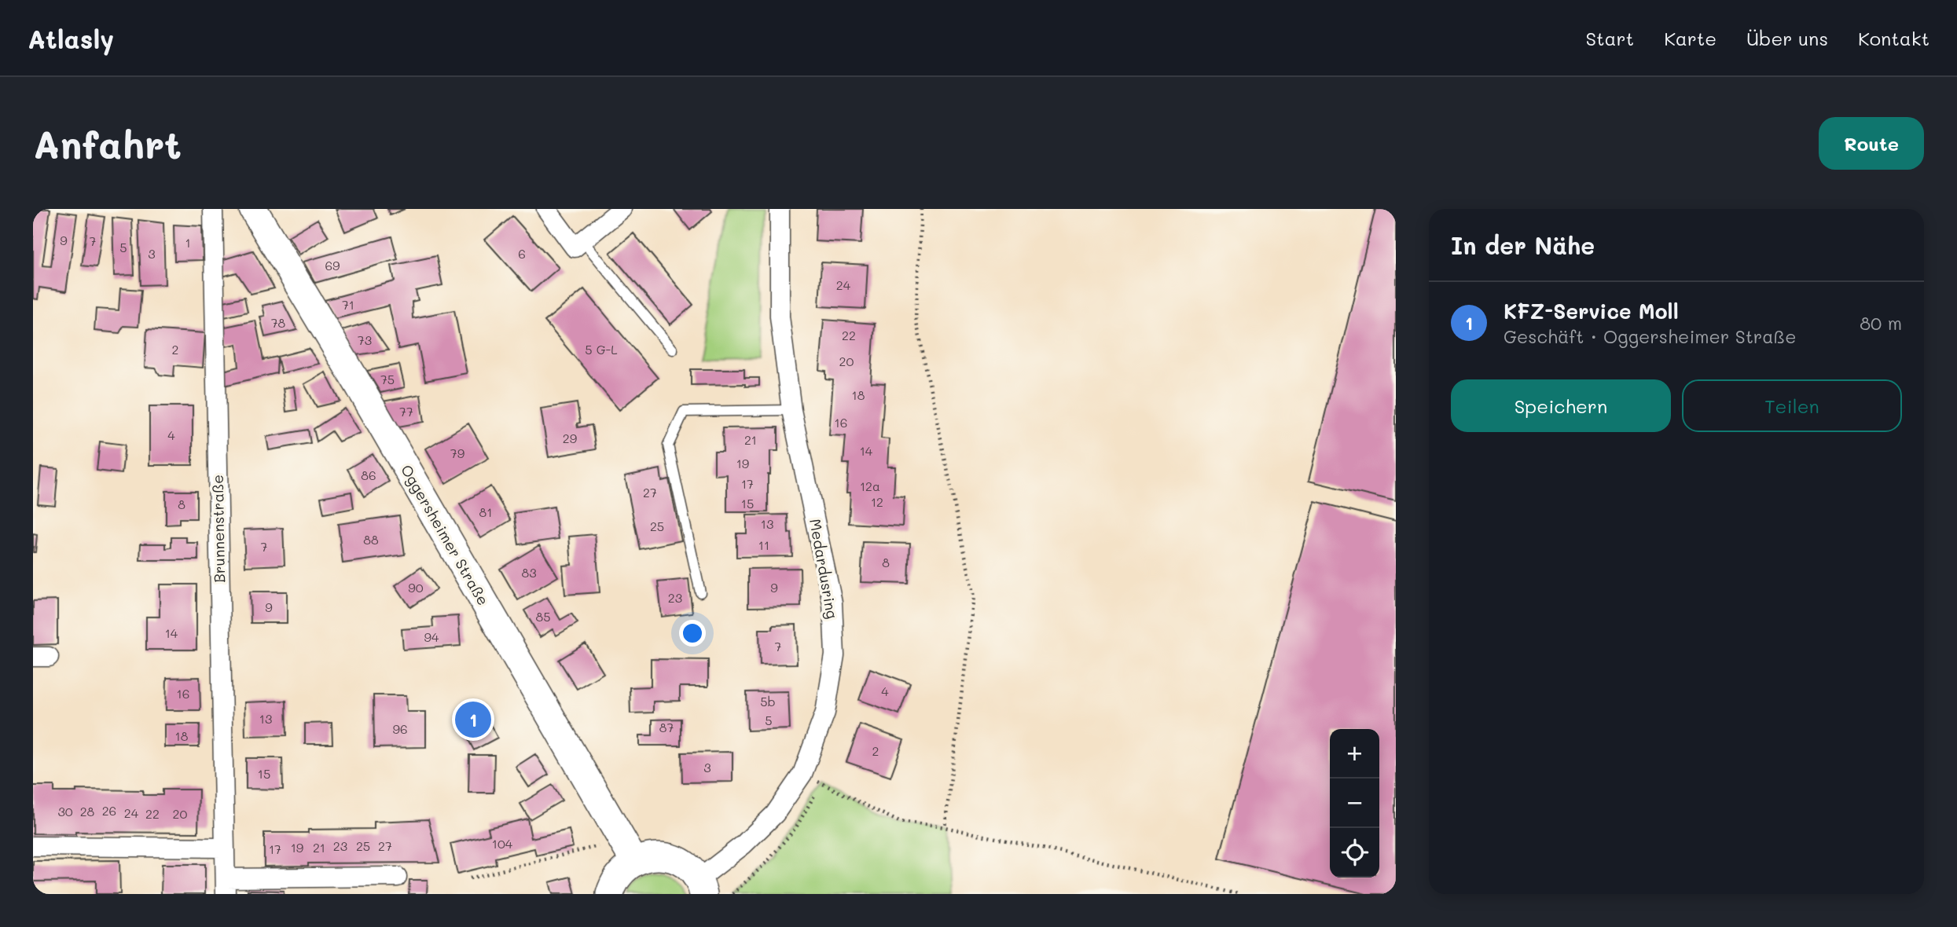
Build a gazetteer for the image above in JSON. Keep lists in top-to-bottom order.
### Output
{
  "streets": {
    "street": ["Brunnenstraße", "Oggersheimer Straße", "Medardusring"]
  },
  "house_numbers": [
    "9",
    "7",
    "1",
    "5",
    "3",
    "6",
    "69",
    "24",
    "71",
    "78",
    "22",
    "73",
    "2",
    "5 G-L",
    "20",
    "75",
    "18",
    "77",
    "16",
    "4",
    "29",
    "21",
    "14",
    "79",
    "19",
    "86",
    "17",
    "12a",
    "27",
    "12",
    "15",
    "8",
    "81",
    "13",
    "25",
    "88",
    "11",
    "7",
    "8",
    "83",
    "90",
    "9",
    "23",
    "9",
    "85",
    "14",
    "94",
    "7",
    "4",
    "16",
    "5b",
    "13",
    "5",
    "87",
    "96",
    "18",
    "2",
    "3",
    "15",
    "26",
    "30",
    "28",
    "24",
    "22",
    "20",
    "104",
    "23",
    "25",
    "27",
    "19",
    "21",
    "17"
  ],
  "page": {
    "header": "Atlasly",
    "nav": [
      "Start",
      "Karte",
      "Über uns",
      "Kontakt"
    ],
    "buttons": [
      "Route",
      ["Speichern", "Teilen"]
    ],
    "title": "Anfahrt",
    "heading": "In der Nähe",
    "list": [
      {
        "mark": "1",
        "name": "KFZ-Service Moll",
        "note": "Geschäft · Oggersheimer Straße",
        "value": "80 m"
      }
    ],
    "pins": "1",
    "map_buttons": ["+", "−"]
  }
}
